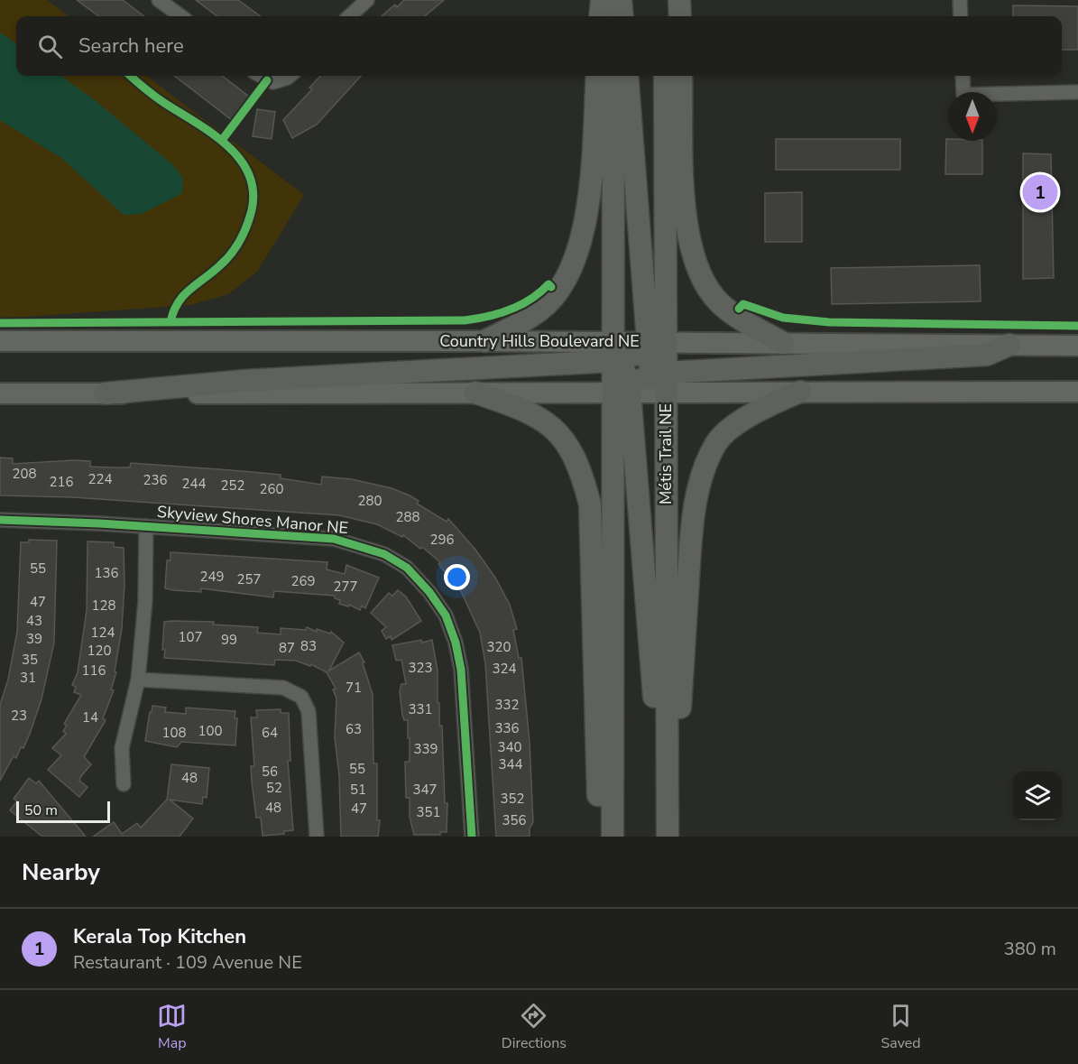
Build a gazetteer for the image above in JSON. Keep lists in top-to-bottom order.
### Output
{
  "streets": {
    "main road": ["Country Hills Boulevard NE", "Métis Trail NE"],
    "street": ["Skyview Shores Manor NE"]
  },
  "house_numbers": [
    "208",
    "224",
    "236",
    "216",
    "244",
    "252",
    "260",
    "280",
    "288",
    "296",
    "55",
    "136",
    "249",
    "257",
    "269",
    "277",
    "47",
    "128",
    "43",
    "124",
    "107",
    "39",
    "99",
    "83",
    "320",
    "87",
    "120",
    "35",
    "323",
    "324",
    "116",
    "31",
    "71",
    "332",
    "331",
    "23",
    "14",
    "336",
    "63",
    "100",
    "108",
    "64",
    "340",
    "339",
    "344",
    "55",
    "56",
    "48",
    "52",
    "51",
    "347",
    "352",
    "48",
    "47",
    "351",
    "356"
  ],
  "scale_bar": "50 m",
  "north": "bottom",
  "page": {
    "search": "Search here",
    "pins": "1",
    "scale": "50 m",
    "heading": "Nearby",
    "list": [
      {
        "mark": "1",
        "name": "Kerala Top Kitchen",
        "note": "Restaurant · 109 Avenue NE",
        "value": "380 m"
      }
    ],
    "nav": ["Map", "Directions", "Saved"]
  }
}
